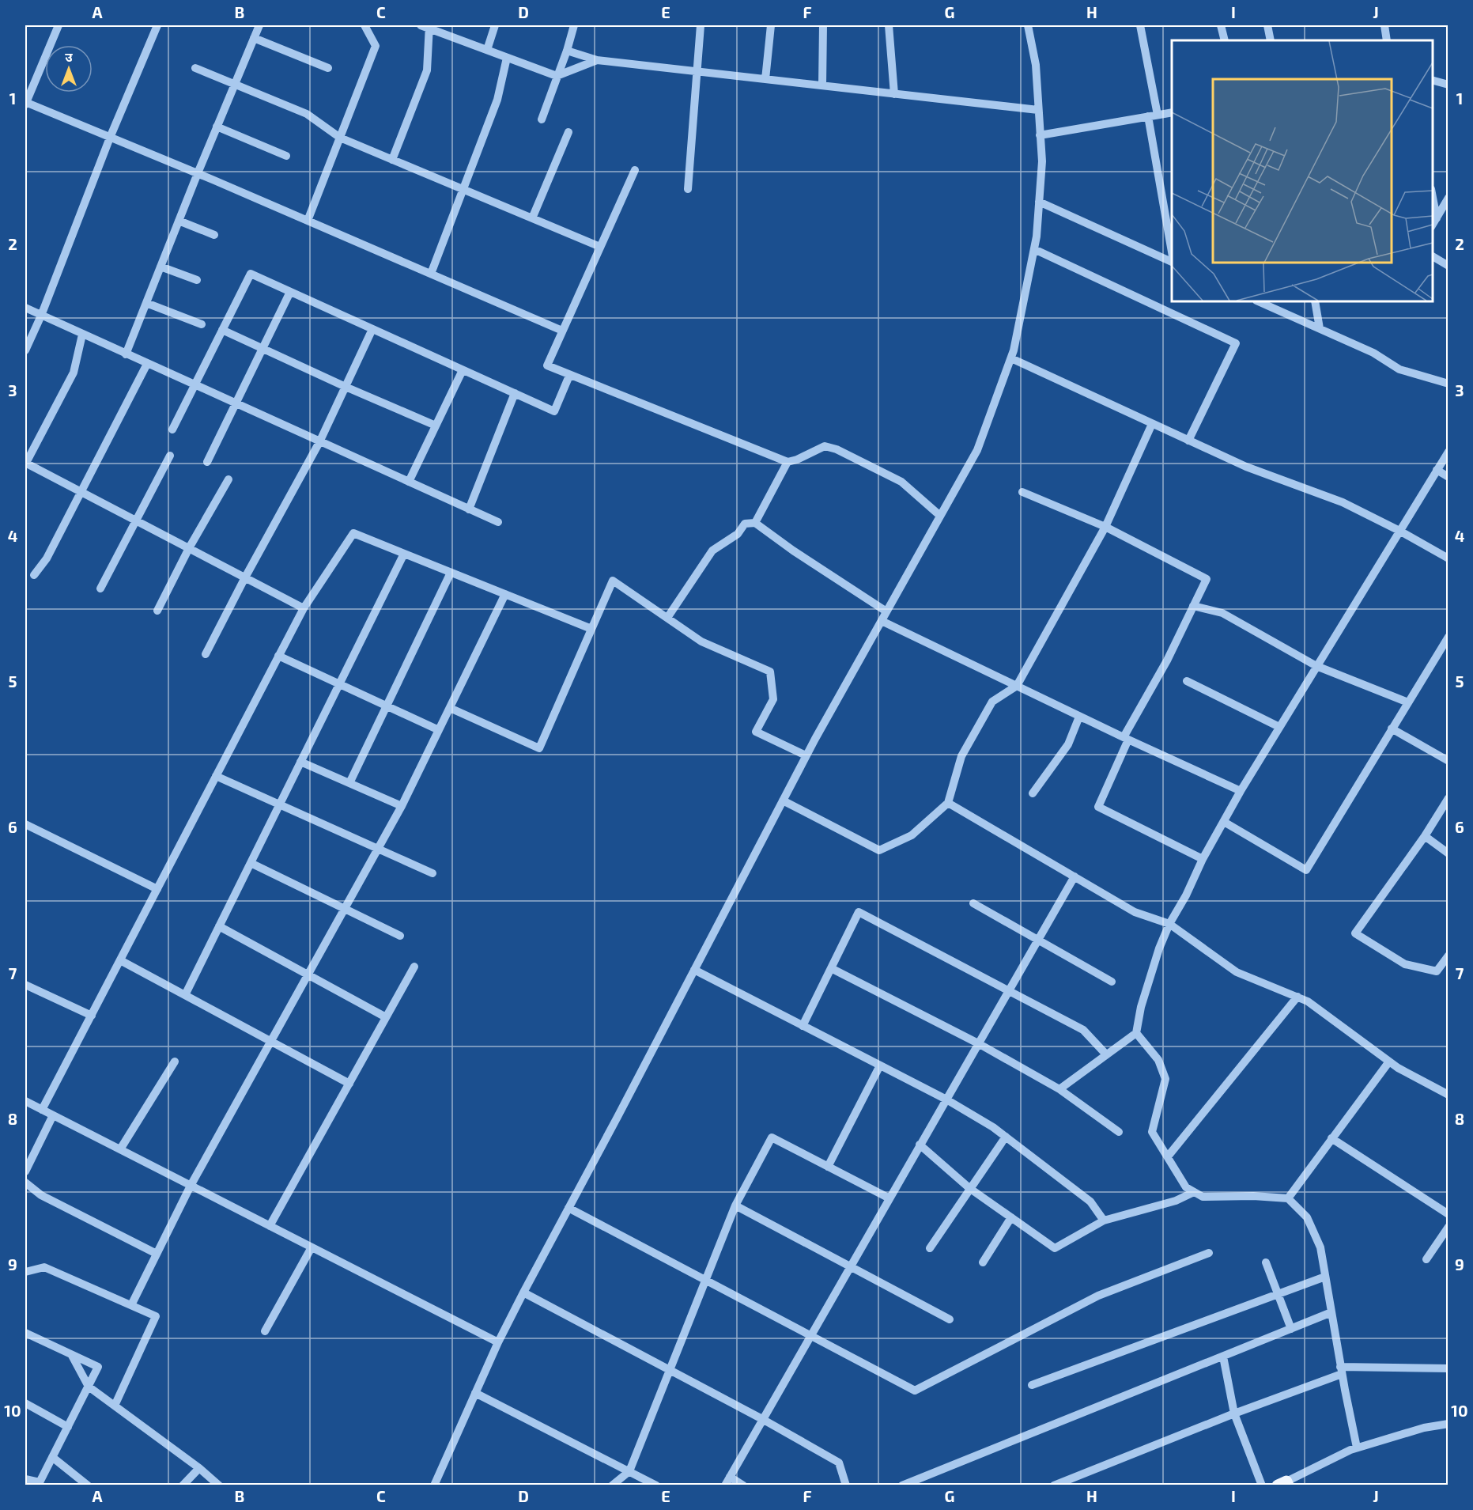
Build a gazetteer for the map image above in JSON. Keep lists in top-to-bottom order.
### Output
{
  "north": "top",
  "grid": {
    "columns": [
      "A",
      "B",
      "C",
      "D",
      "E",
      "F",
      "G",
      "H",
      "I",
      "J"
    ],
    "rows": [
      "1",
      "2",
      "3",
      "4",
      "5",
      "6",
      "7",
      "8",
      "9",
      "10"
    ]
  }
}
